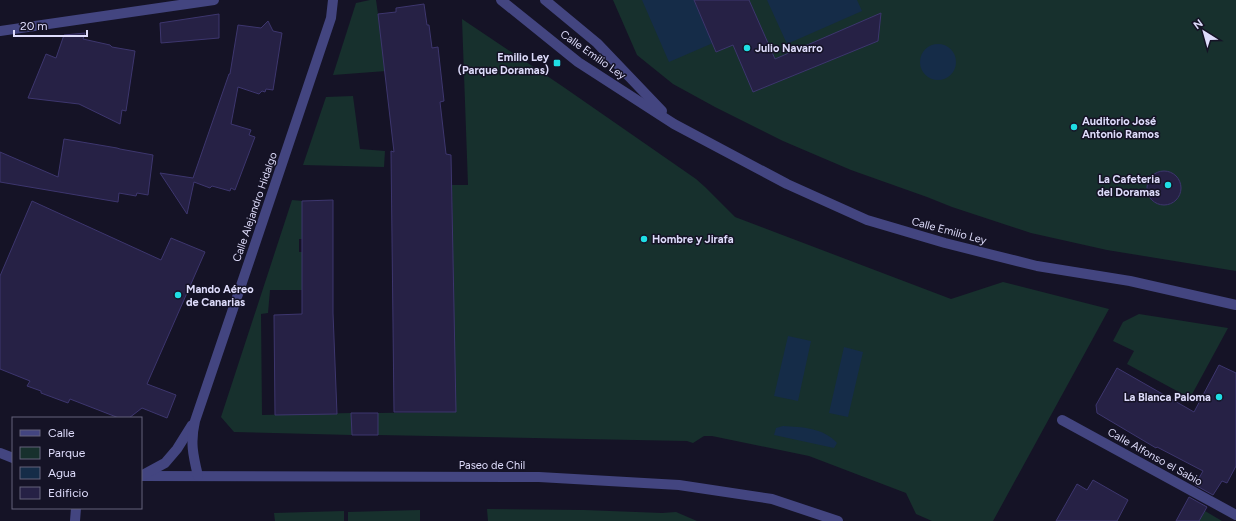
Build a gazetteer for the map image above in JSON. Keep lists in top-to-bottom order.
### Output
{
  "streets": {
    "street": [
      "Calle Emilio Ley",
      "Calle Alejandro Hidalgo",
      "Calle Alfonso el Sabio",
      "Paseo de Chil"
    ]
  },
  "crossings": [
    ["Calle Alejandro Hidalgo", "Paseo de Chil"]
  ],
  "places": {
    "other": [
      "Julio Navarro",
      "Auditorio José Antonio Ramos",
      "La Cafeteria del Doramas",
      "Hombre y Jirafa",
      "Mando Aéreo de Canarias",
      "La Blanca Paloma"
    ],
    "transit": ["Emilio Ley (Parque Doramas)"]
  },
  "legend": [
    "Calle",
    "Parque",
    "Agua",
    "Edificio"
  ],
  "scale_bar": "20 m",
  "north": "top left"
}
